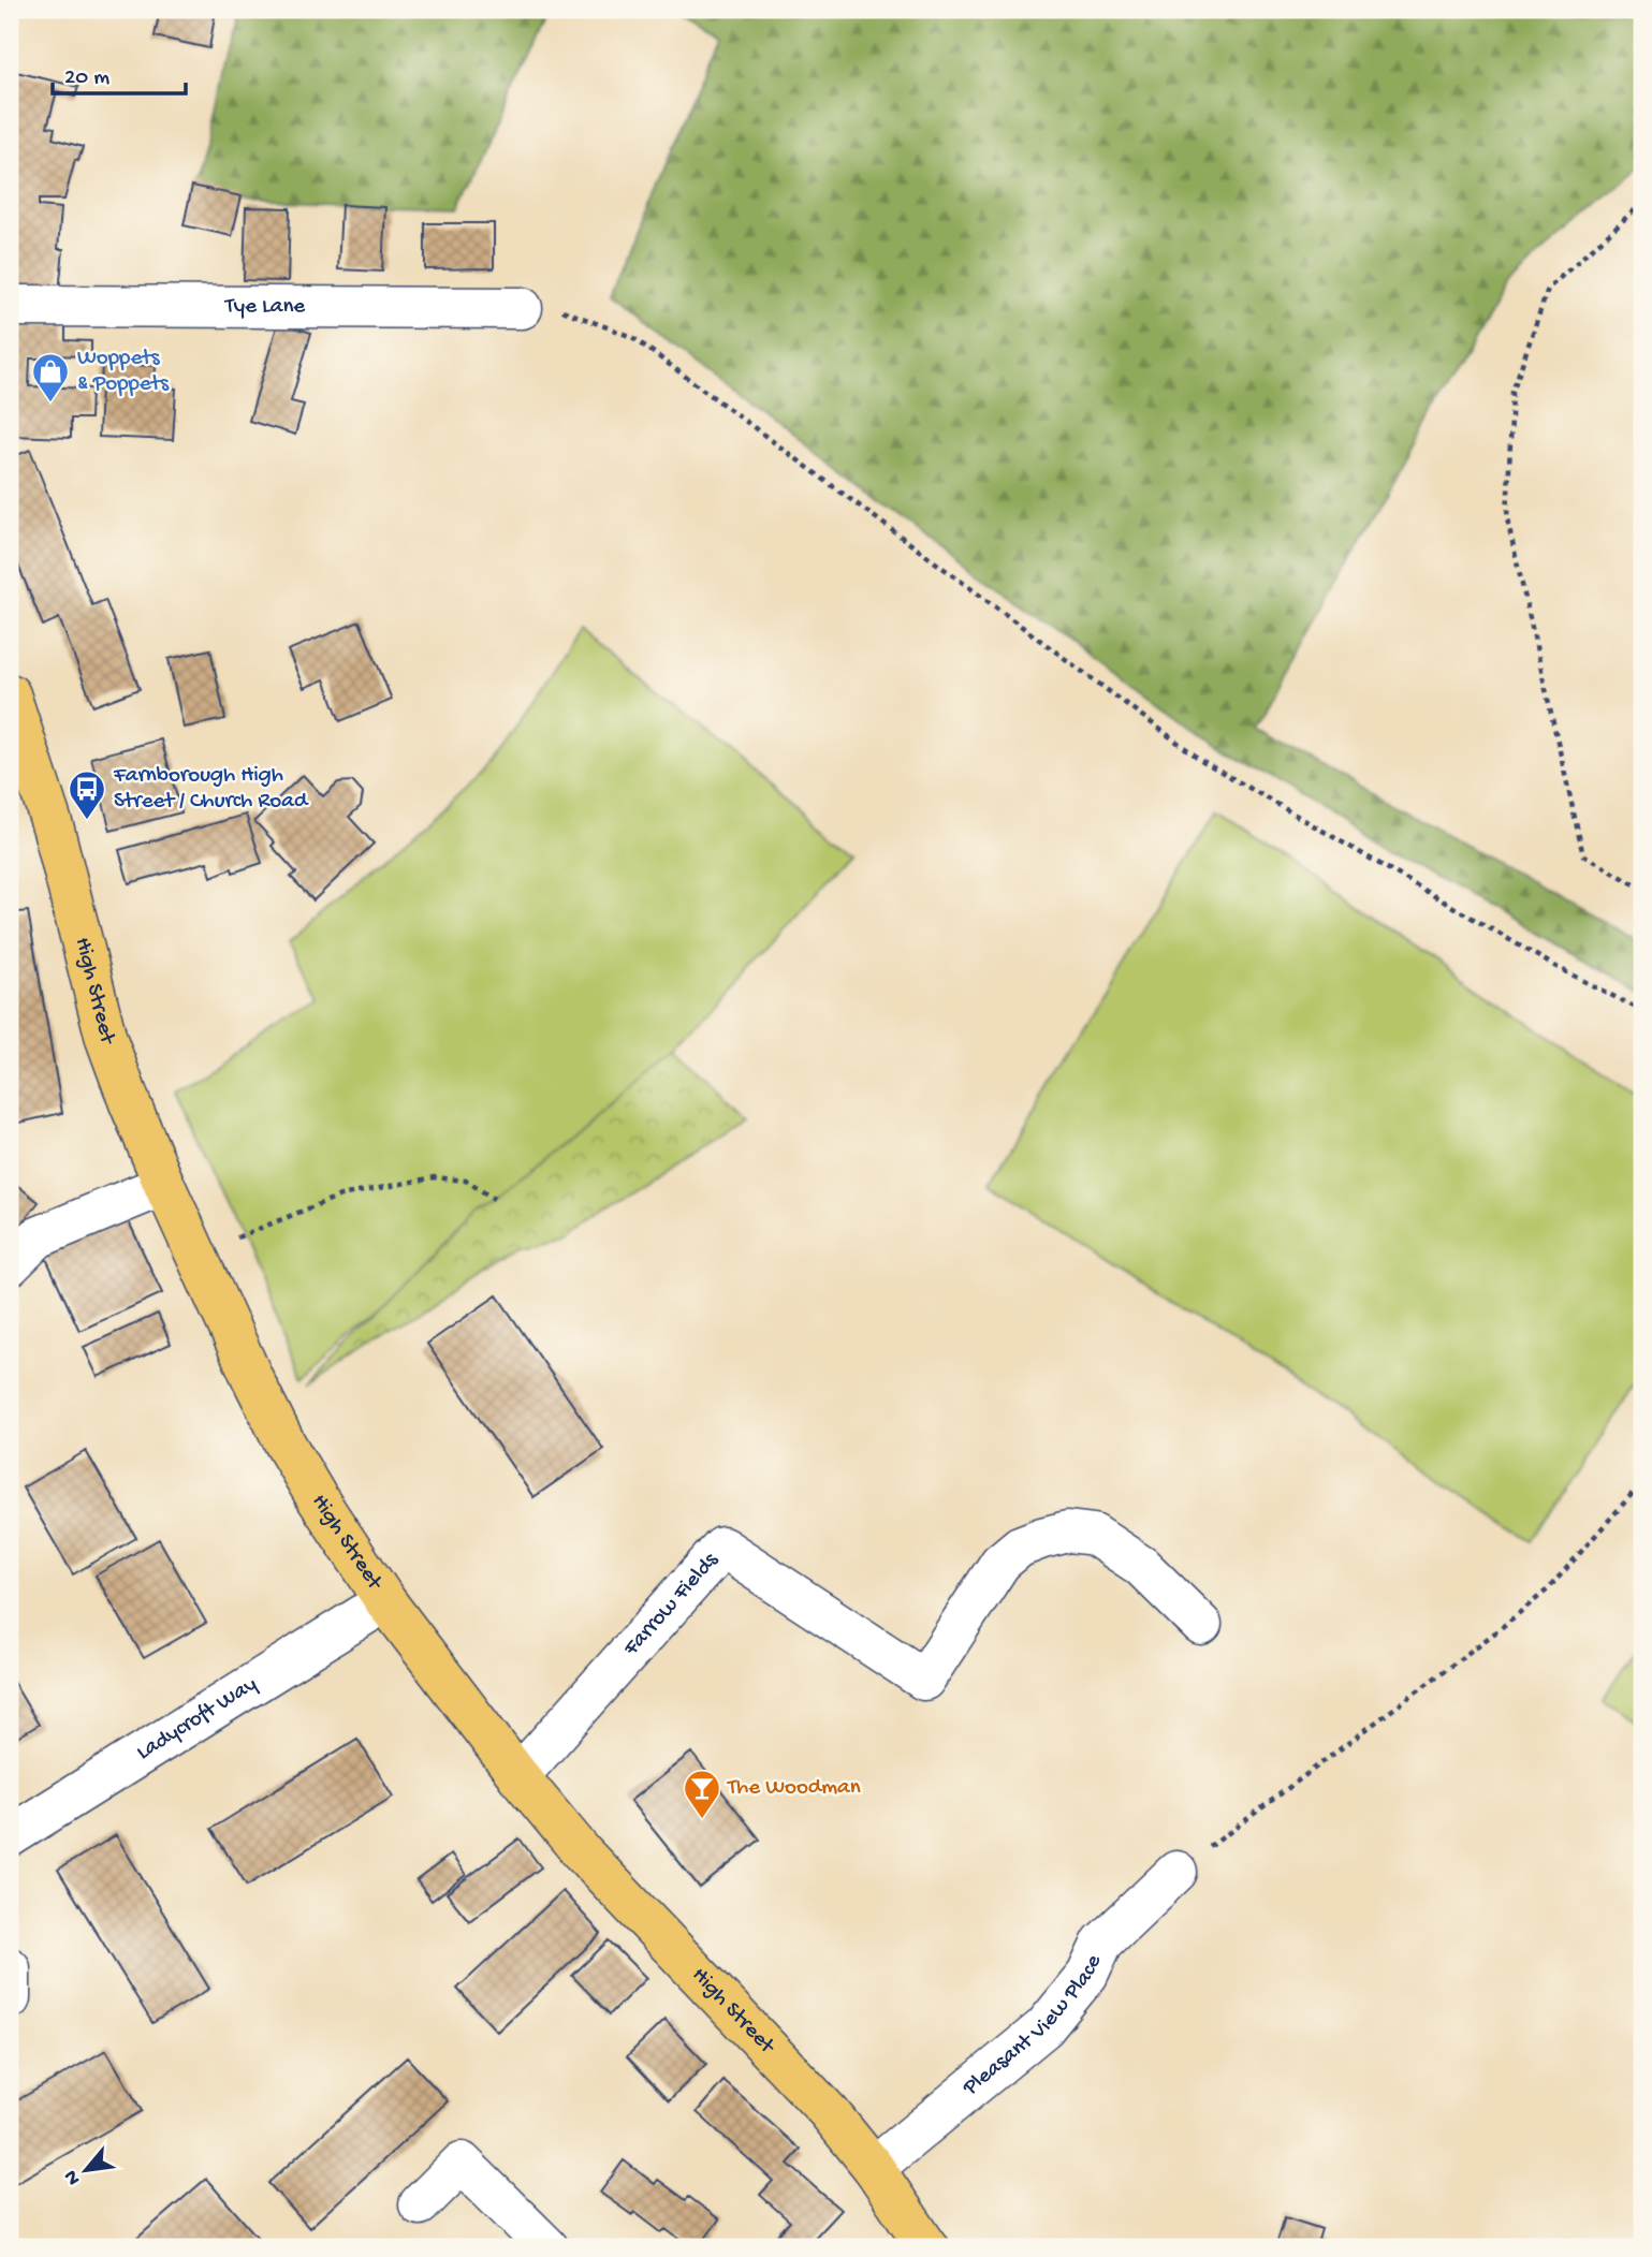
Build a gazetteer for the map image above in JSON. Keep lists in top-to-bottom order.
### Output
{
  "streets": {
    "main road": ["High Street"],
    "street": [
      "Tye Lane",
      "Farrow Fields",
      "Ladycroft Way",
      "Pleasant View Place"
    ]
  },
  "crossings": [
    ["High Street", "Farrow Fields"],
    ["High Street", "Ladycroft Way"],
    ["High Street", "Pleasant View Place"]
  ],
  "places": {
    "shop": ["Woppets & Poppets"],
    "bus stop": ["Farnborough High Street / Church Road"],
    "bar": ["The Woodman"]
  },
  "scale_bar": "20 m",
  "north": "bottom left"
}
